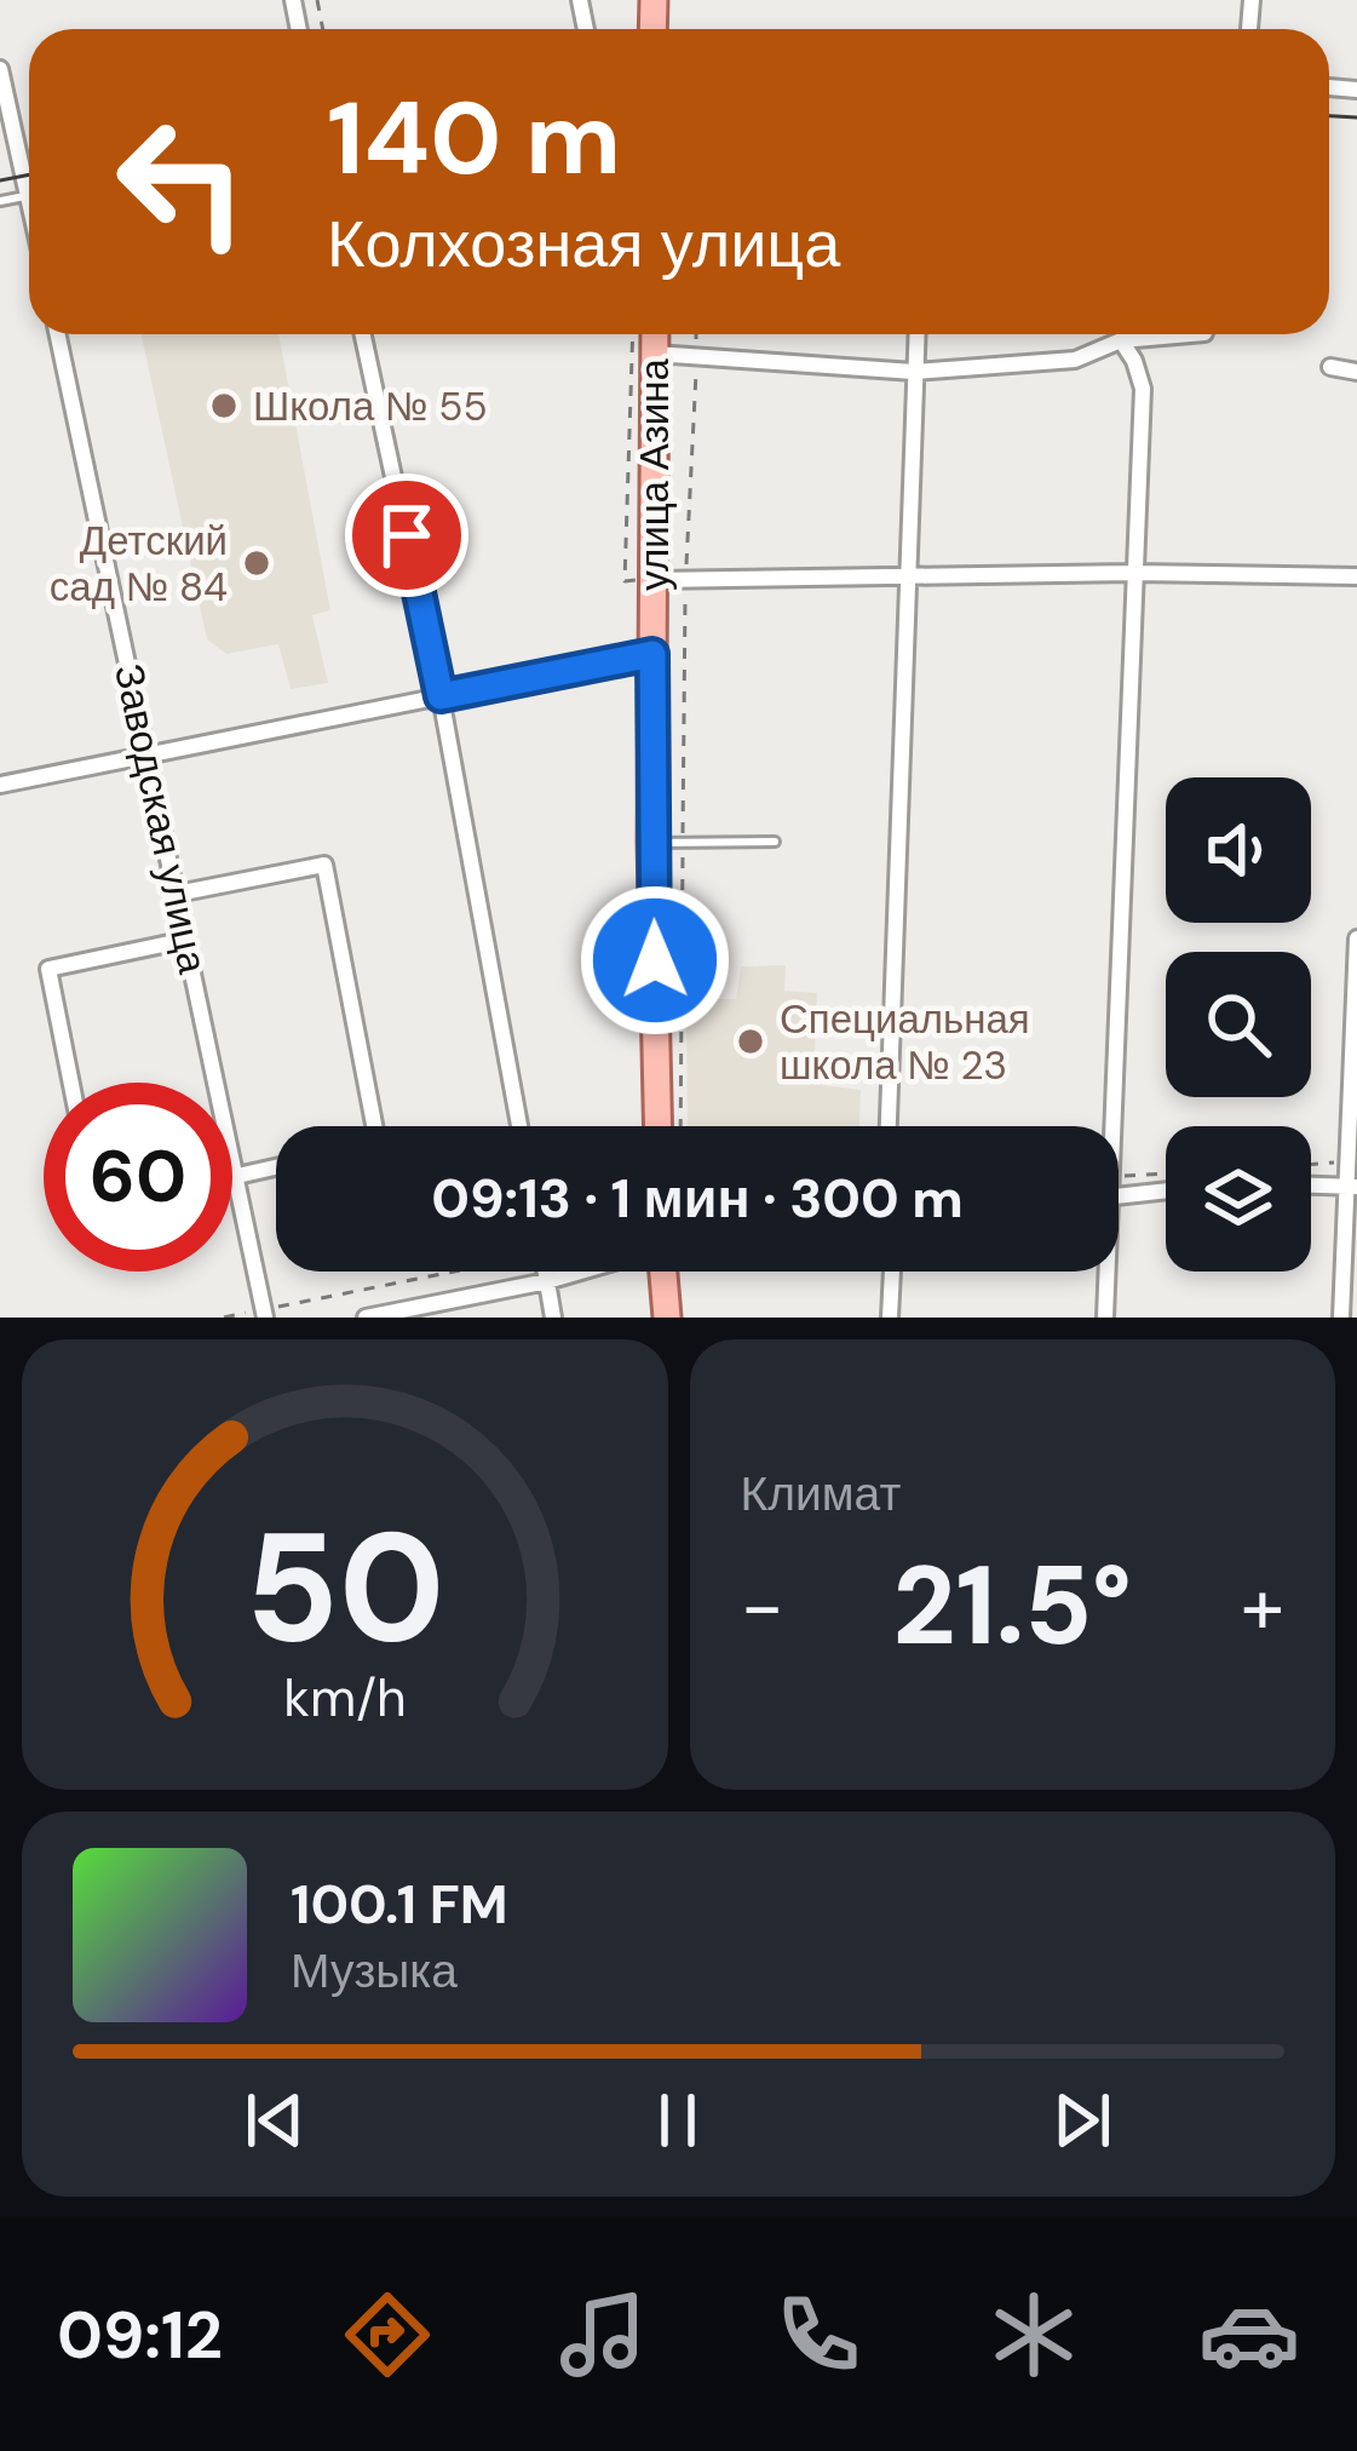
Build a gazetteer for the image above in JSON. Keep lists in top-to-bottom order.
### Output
{
  "streets": {
    "main road": ["улица Азина"],
    "street": ["Заводская улица"]
  },
  "places": ["Школа № 55", "Детский сад № 84", "Специальная школа № 23"],
  "page": {
    "turn": ["140 m", "Колхозная улица"],
    "limit": "60",
    "trip": "09:13 · 1 мин · 300 m",
    "tile": "Климат",
    "heat": ["−", "21.5°", "+"],
    "song": ["100.1 FM", "Музыка"],
    "tabs": "09:12",
    "gauge": ["50", "km/h"]
  }
}
